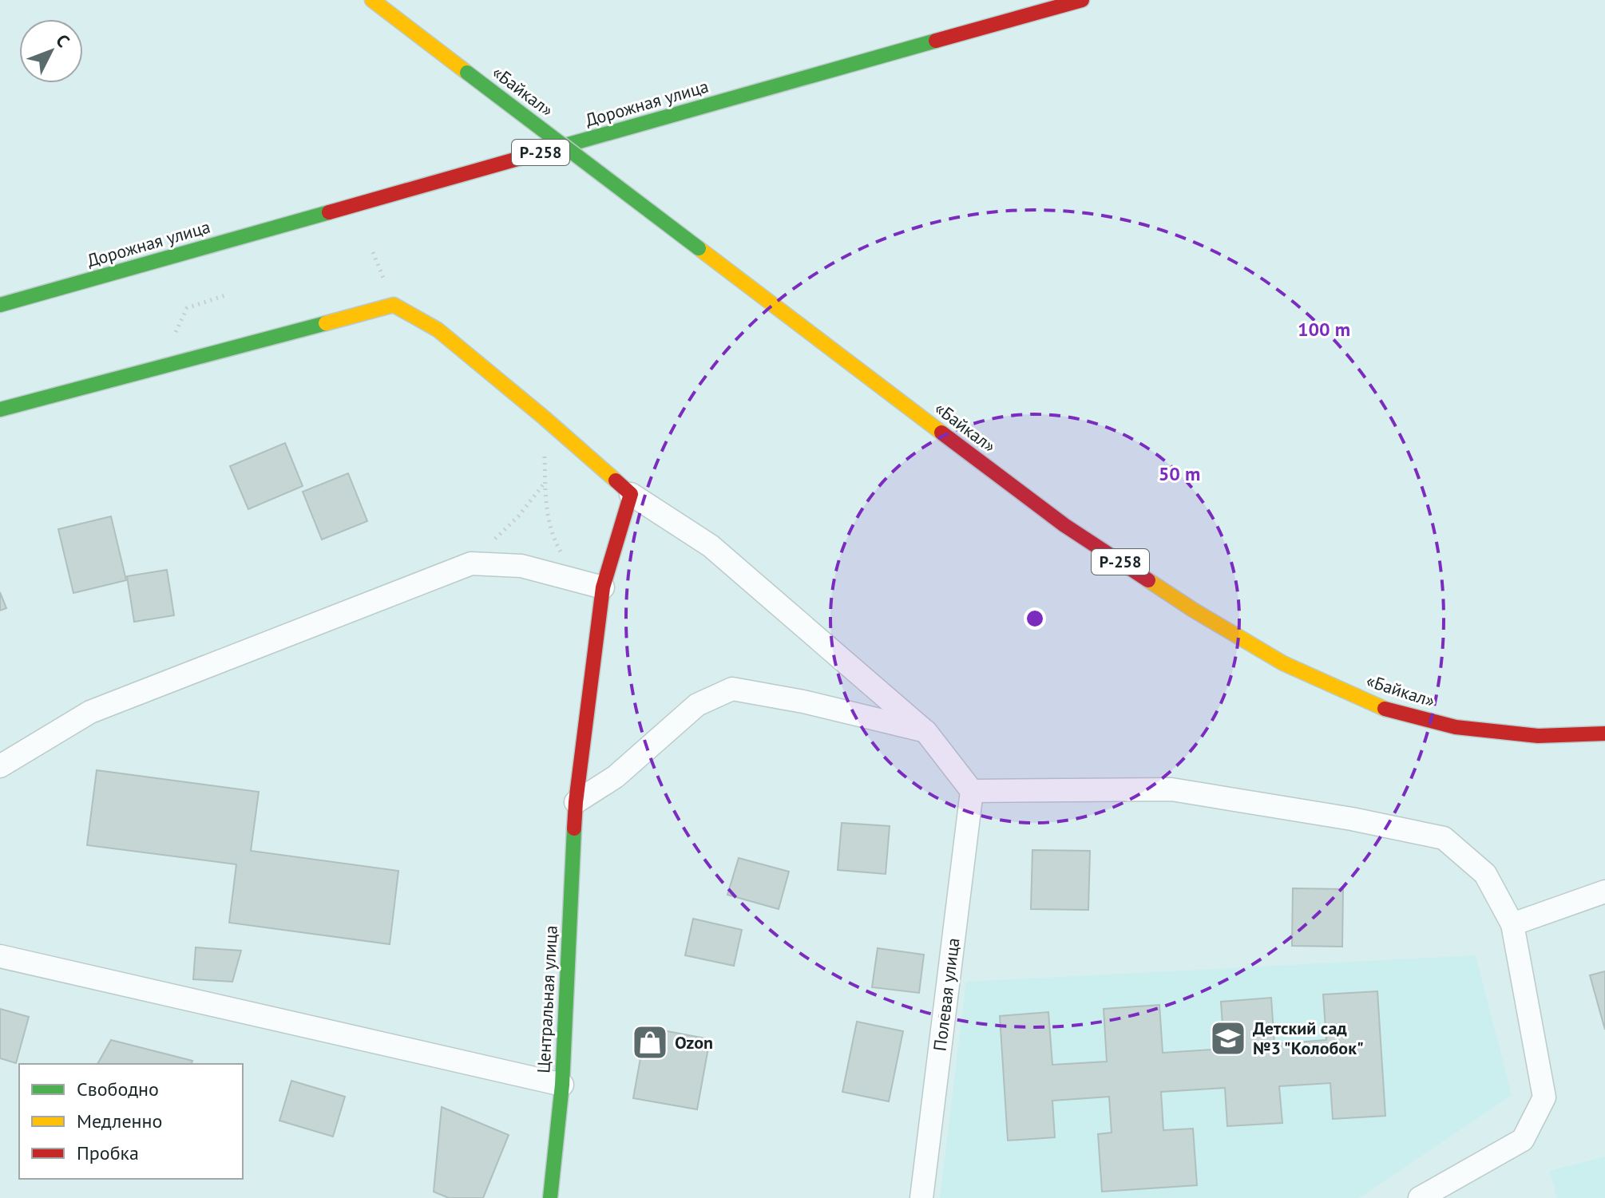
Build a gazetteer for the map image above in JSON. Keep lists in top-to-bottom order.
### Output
{
  "streets": {
    "main road": [
      "«Байкал»",
      "Дорожная улица",
      "Р-258",
      "Центральная улица"
    ],
    "street": ["Полевая улица"]
  },
  "places": {
    "school or university": ["Детский сад №3 \"Колобок\""],
    "shop": ["Ozon"]
  },
  "legend": ["Свободно", "Медленно", "Пробка"],
  "north": "top right",
  "rings": ["100 m", "50 m"]
}
